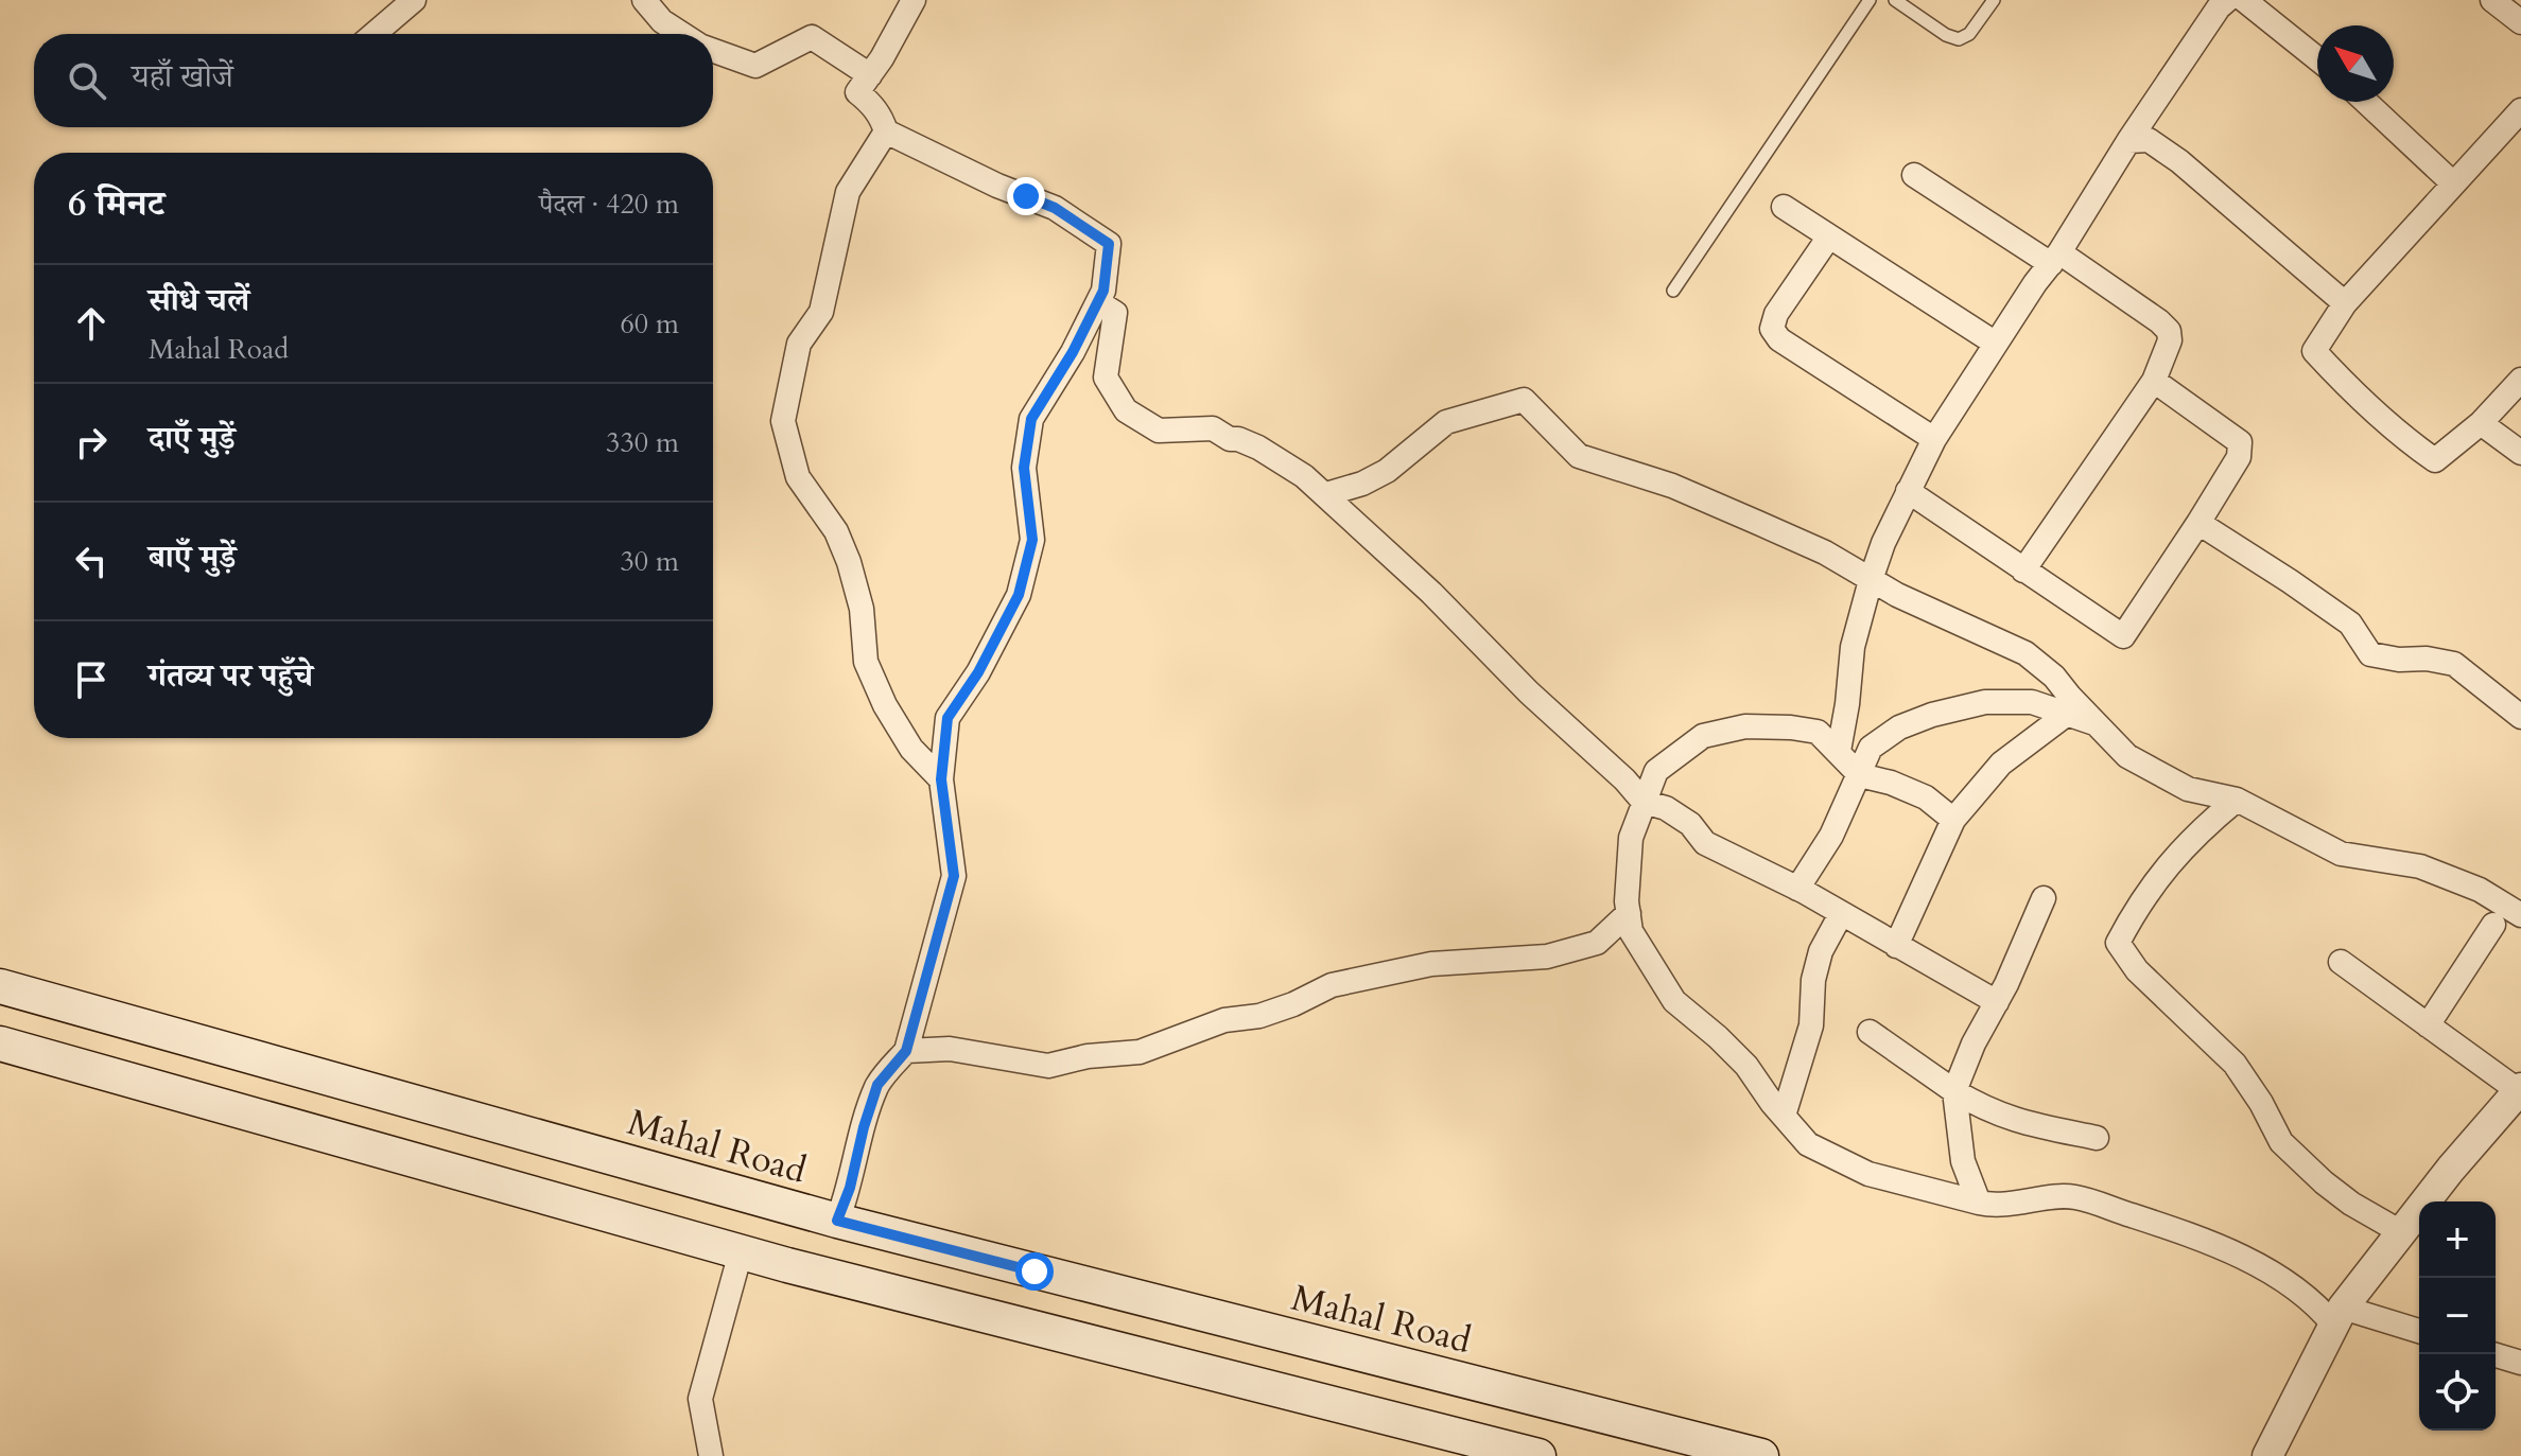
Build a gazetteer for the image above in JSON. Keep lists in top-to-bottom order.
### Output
{
  "streets": {
    "main road": ["Mahal Road"]
  },
  "north": "top left",
  "page": {
    "search": "यहाँ खोजें",
    "heading": ["6 मिनट", "पैदल · 420 m"],
    "list": [
      ["सीधे चलें", "Mahal Road", "60 m"],
      ["दाएँ मुड़ें", "330 m"],
      ["बाएँ मुड़ें", "30 m"],
      "गंतव्य पर पहुँचे"
    ],
    "map_buttons": ["+", "−"]
  }
}
